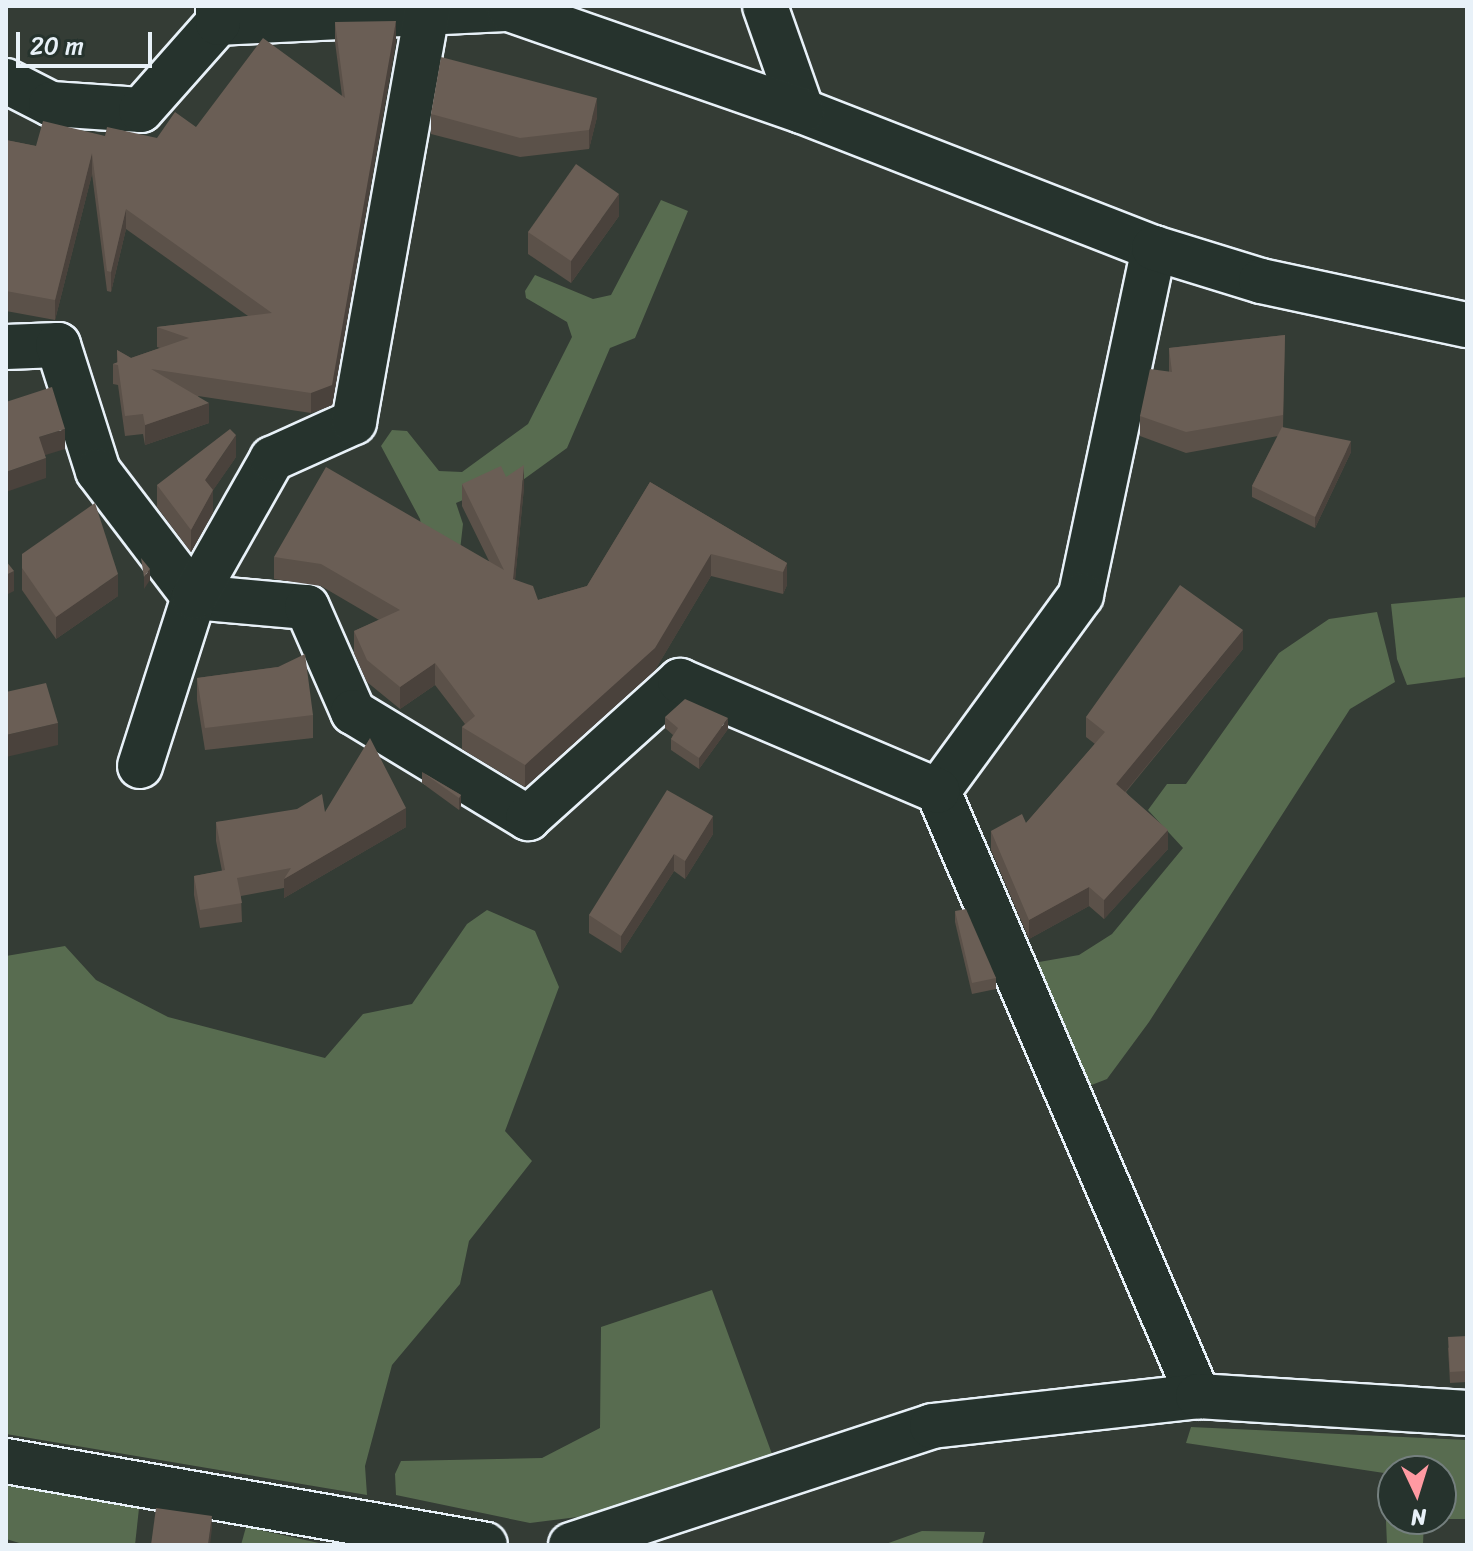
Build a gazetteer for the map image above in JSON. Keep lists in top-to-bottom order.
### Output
{
  "scale_bar": "20 m",
  "north": "bottom"
}
